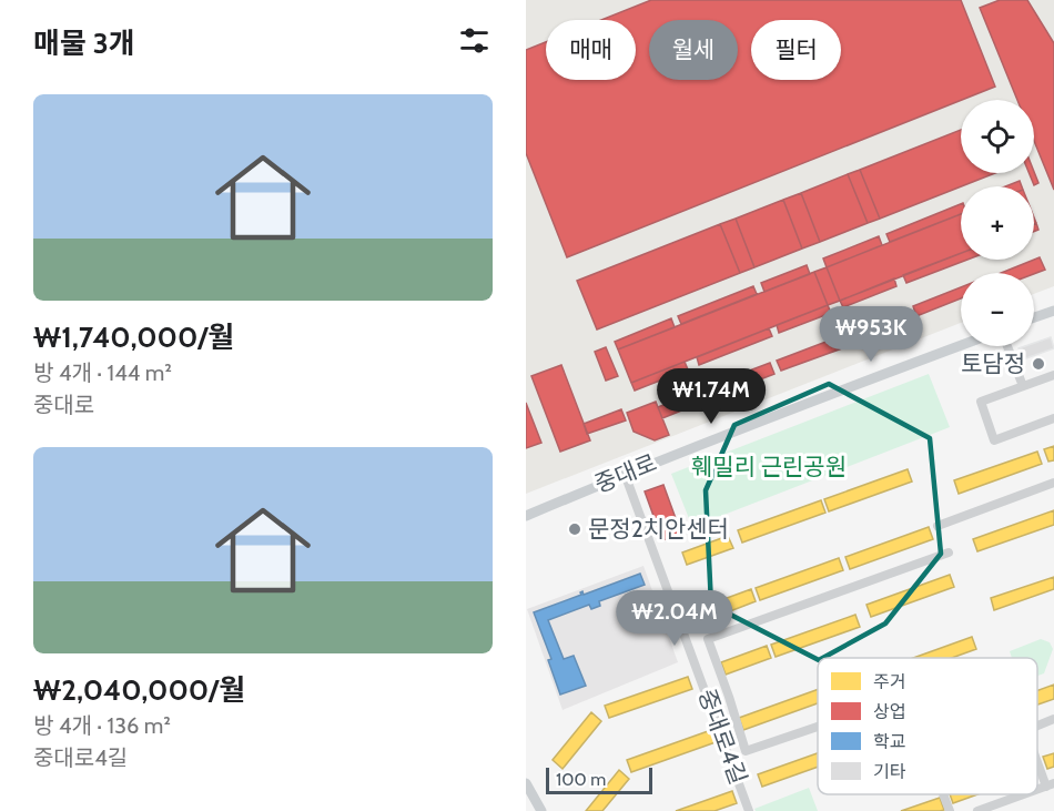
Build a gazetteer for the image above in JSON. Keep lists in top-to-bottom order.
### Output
{
  "streets": {
    "main road": ["중대로"],
    "street": ["중대로4길"]
  },
  "crossings": [
    ["중대로", "중대로4길"]
  ],
  "parks": ["훼밀리 근린공원"],
  "places": ["토담정", "문정2치안센터"],
  "legend": [
    "주거",
    "상업",
    "학교",
    "기타"
  ],
  "scale_bar": "100 m",
  "page": {
    "heading": "매물 3개",
    "chip": ["매매", "월세", "필터"],
    "list": [
      {
        "name": "₩1,740,000/월",
        "note": "방 4개 · 144 m² · 중대로"
      },
      {
        "name": "₩2,040,000/월",
        "note": "방 4개 · 136 m² · 중대로4길"
      }
    ],
    "map_buttons": ["+", "−"],
    "price": ["₩953K", "₩1.74M", "₩2.04M"],
    "scale": "100 m"
  }
}
